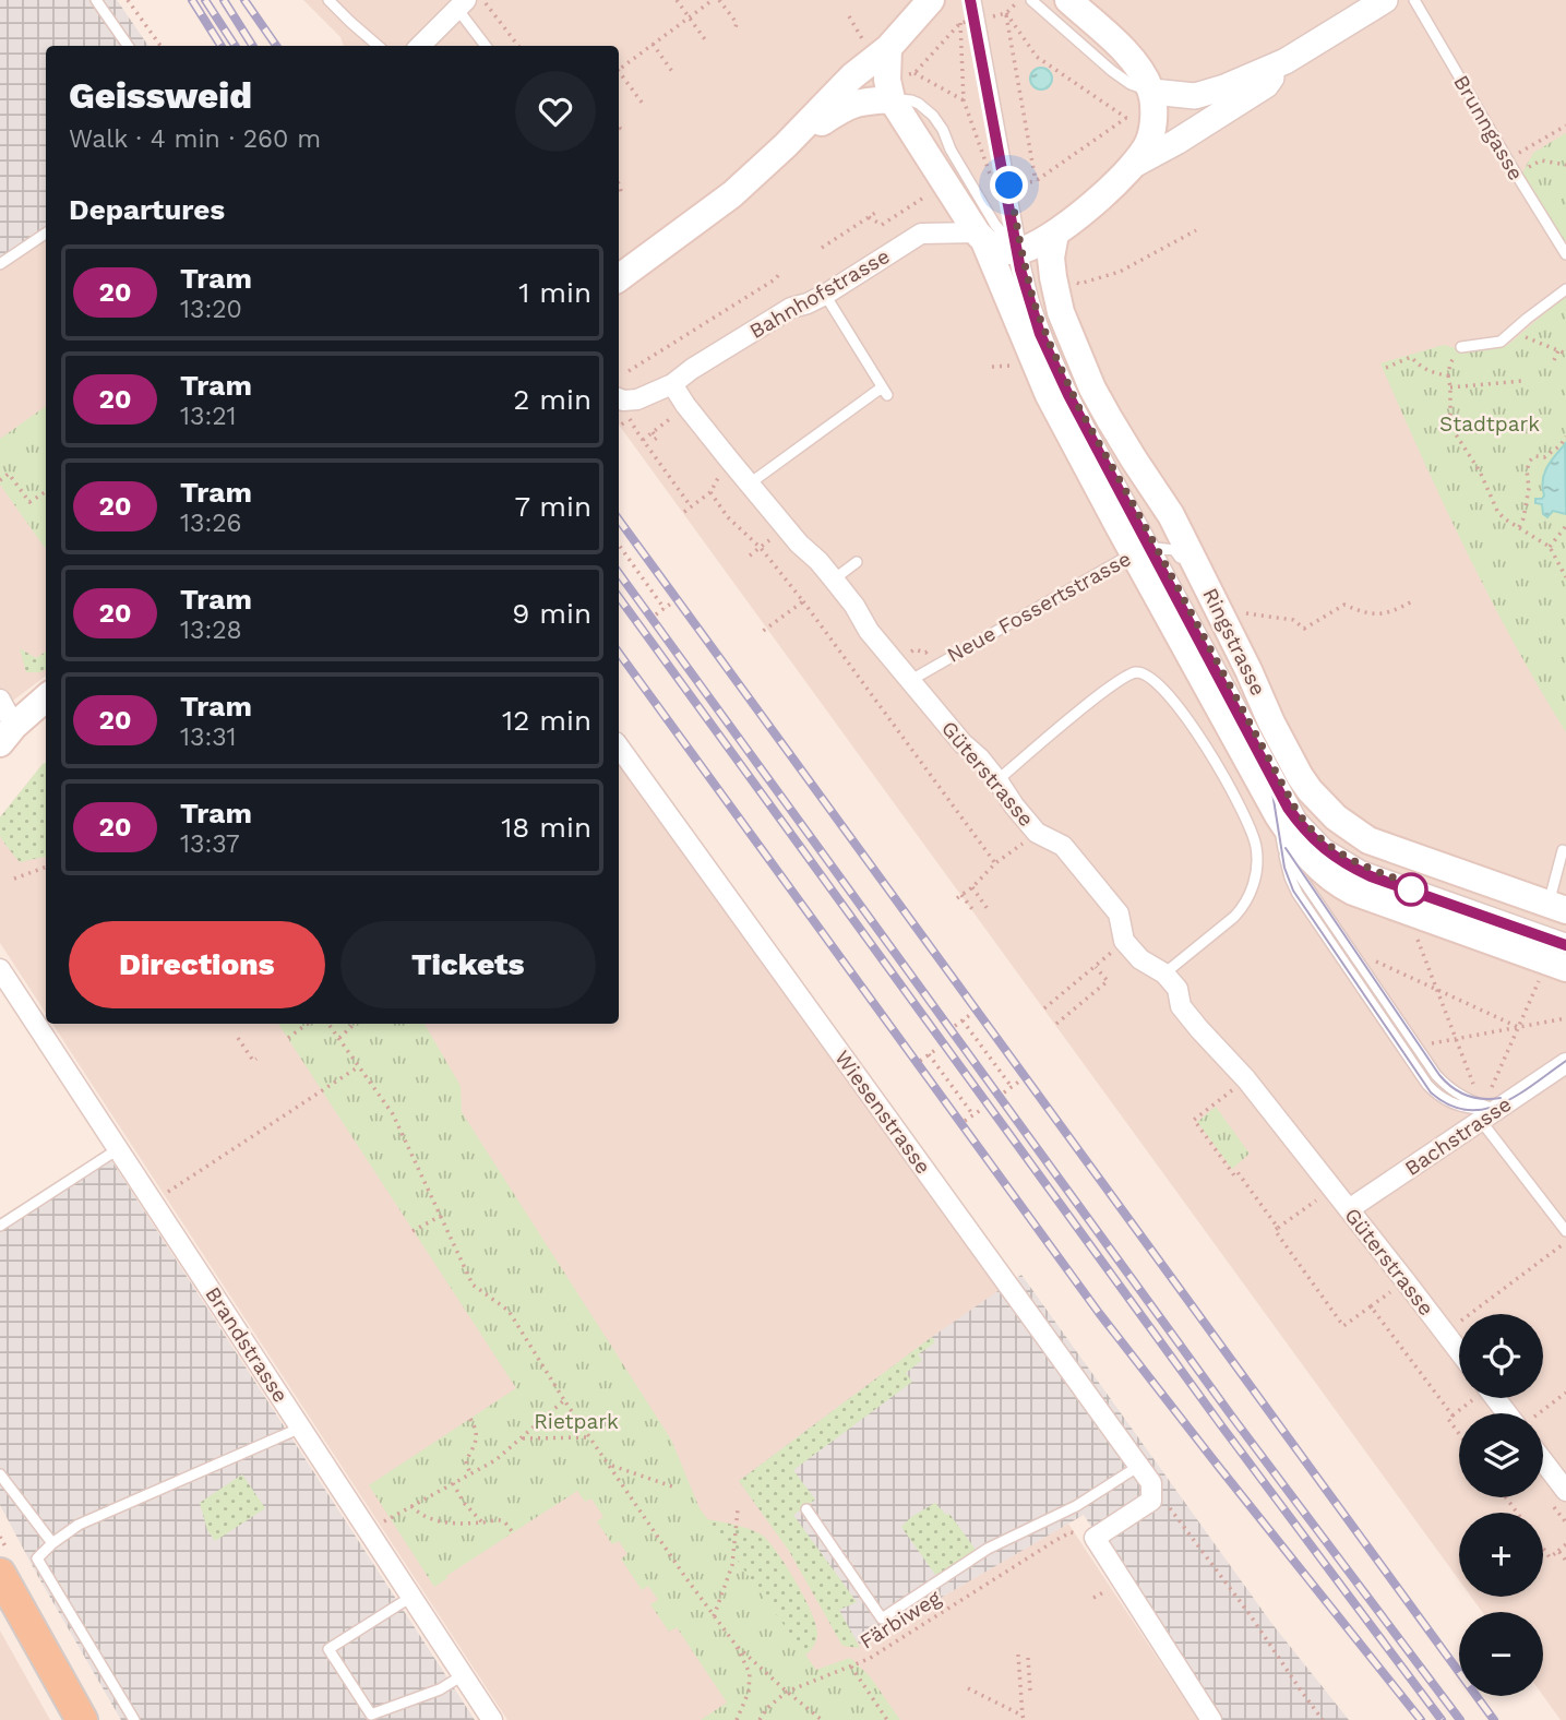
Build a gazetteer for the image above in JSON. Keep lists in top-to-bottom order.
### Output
{
  "streets": {
    "main road": ["Ringstrasse"],
    "street": [
      "Bahnhofstrasse",
      "Güterstrasse",
      "Wiesenstrasse",
      "Bachstrasse",
      "Brandstrasse"
    ],
    "lane": ["Brunngasse", "Neue Fossertstrasse"],
    "path": ["Färbiweg"]
  },
  "crossings": [
    ["Bahnhofstrasse", "Ringstrasse"],
    ["Bahnhofstrasse", "Güterstrasse"],
    ["Neue Fossertstrasse", "Ringstrasse"],
    ["Neue Fossertstrasse", "Güterstrasse"],
    ["Güterstrasse", "Bachstrasse"]
  ],
  "parks": ["Stadtpark", "Rietpark"],
  "lines": ["tram line 20"],
  "page": {
    "heading": [
      ["Geissweid", "Walk · 4 min · 260 m"],
      "Departures"
    ],
    "list": [
      {
        "mark": "20",
        "name": "Tram",
        "note": "13:20",
        "value": "1 min"
      },
      {
        "mark": "20",
        "name": "Tram",
        "note": "13:21",
        "value": "2 min"
      },
      {
        "mark": "20",
        "name": "Tram",
        "note": "13:26",
        "value": "7 min"
      },
      {
        "mark": "20",
        "name": "Tram",
        "note": "13:28",
        "value": "9 min"
      },
      {
        "mark": "20",
        "name": "Tram",
        "note": "13:31",
        "value": "12 min"
      },
      {
        "mark": "20",
        "name": "Tram",
        "note": "13:37",
        "value": "18 min"
      }
    ],
    "buttons": ["Directions", "Tickets"],
    "map_buttons": ["+", "−"]
  }
}
